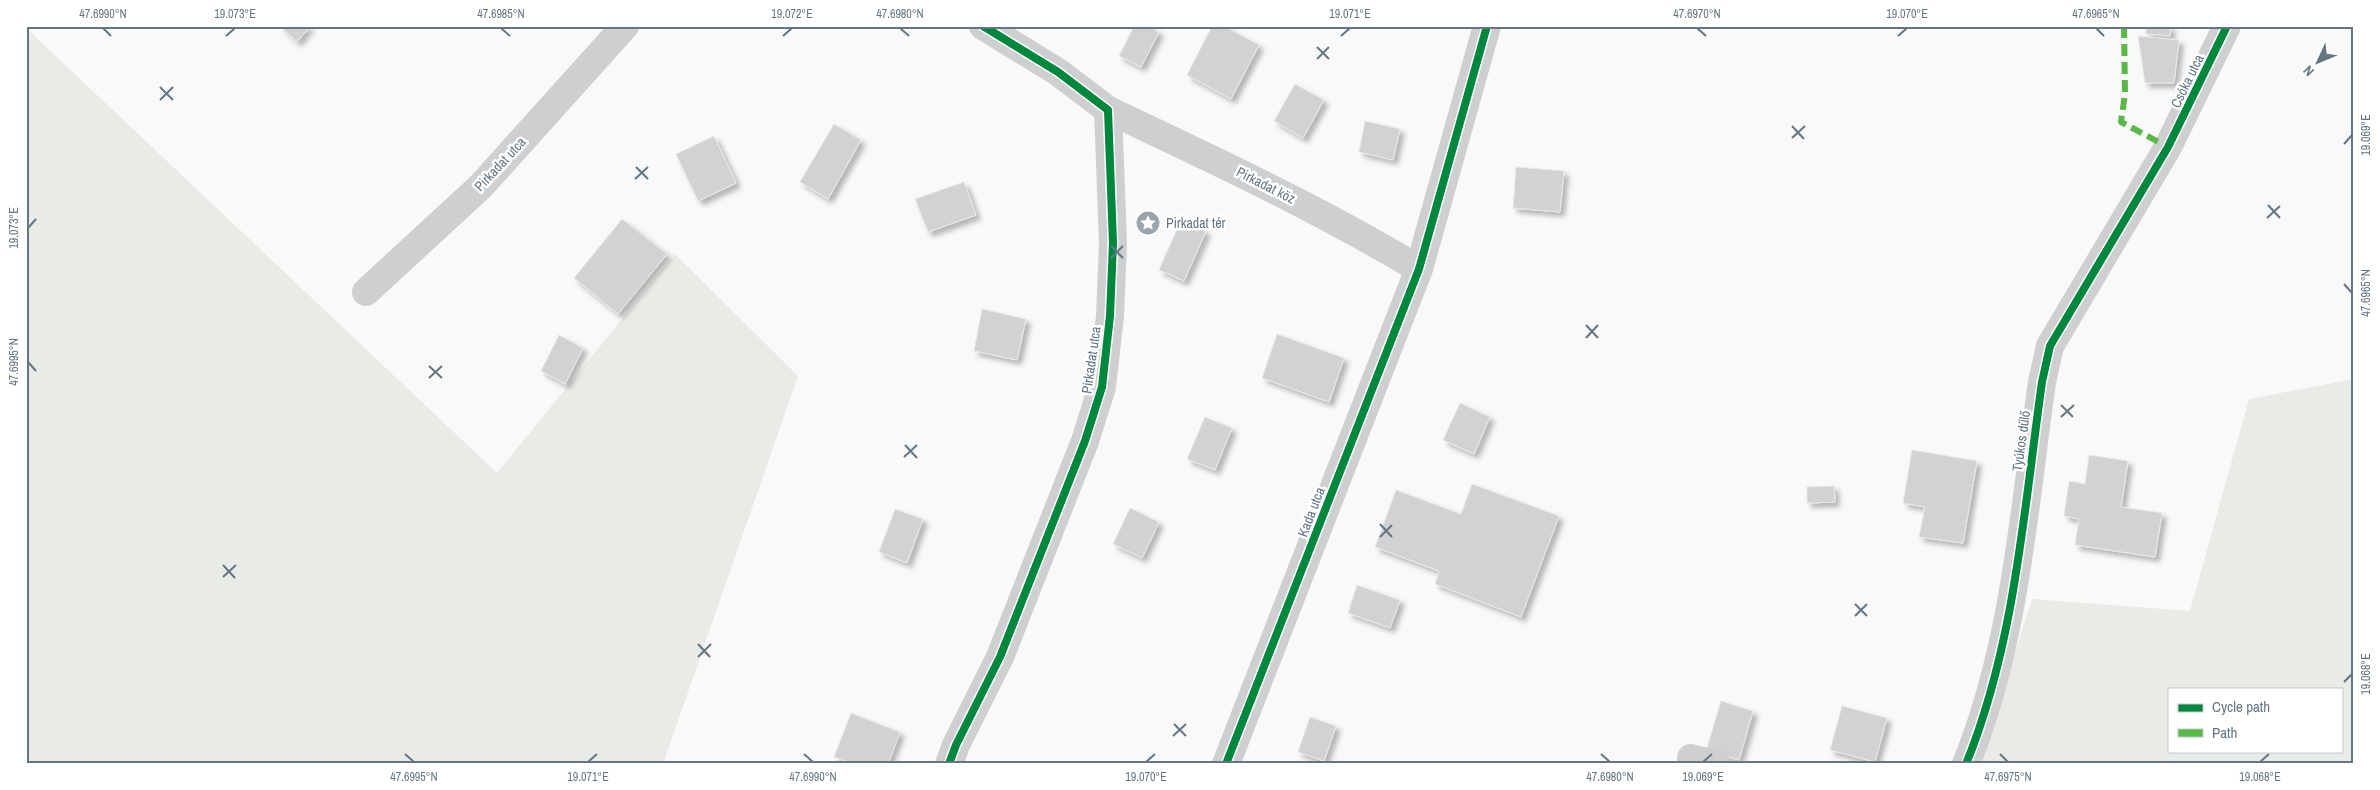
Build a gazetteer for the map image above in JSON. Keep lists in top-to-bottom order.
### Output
{
  "streets": {
    "street": [
      "Csóka utca",
      "Pirkadat utca",
      "Pirkadat köz",
      "Tyúkos dűlő",
      "Kada utca"
    ]
  },
  "crossings": [
    ["Csóka utca", "Tyúkos dűlő"],
    ["Pirkadat utca", "Pirkadat köz"],
    ["Pirkadat köz", "Kada utca"]
  ],
  "places": {
    "place": ["Pirkadat tér"]
  },
  "legend": ["Cycle path", "Path"],
  "north": "bottom left",
  "coordinates": [
    "47.6990°N",
    "19.073°E",
    "47.6985°N",
    "19.072°E",
    "47.6980°N",
    "19.071°E",
    "47.6970°N",
    "19.070°E",
    "47.6965°N",
    "19.069°E",
    "47.6995°N",
    "19.068°E",
    "47.6975°N"
  ]
}
